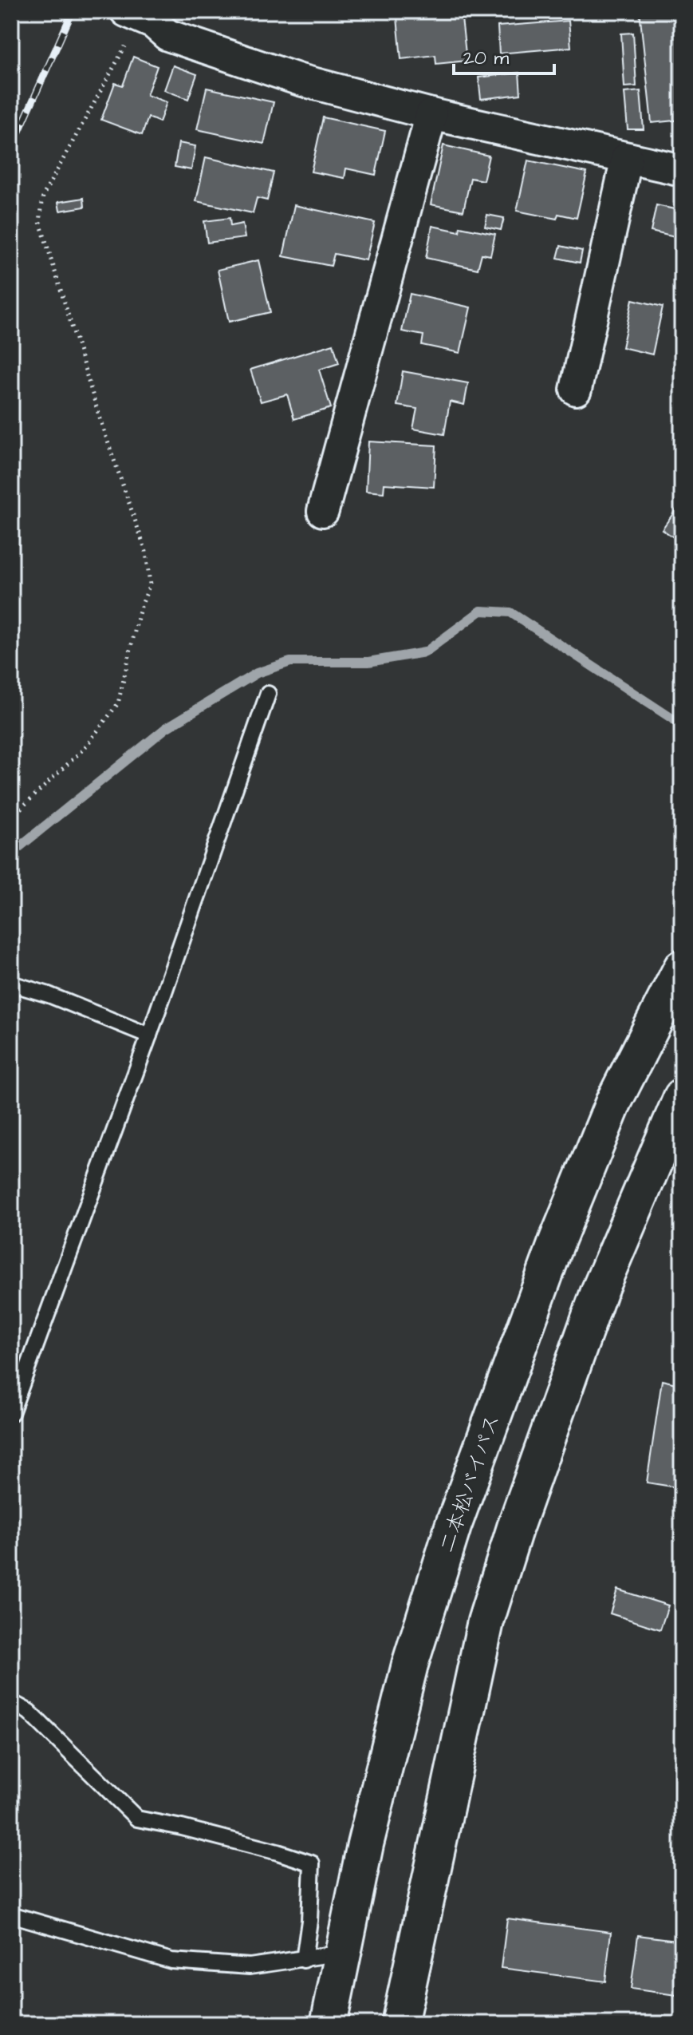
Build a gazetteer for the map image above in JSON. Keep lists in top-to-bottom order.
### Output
{
  "streets": {
    "highway": ["二本松バイパス"]
  },
  "scale_bar": "20 m"
}
